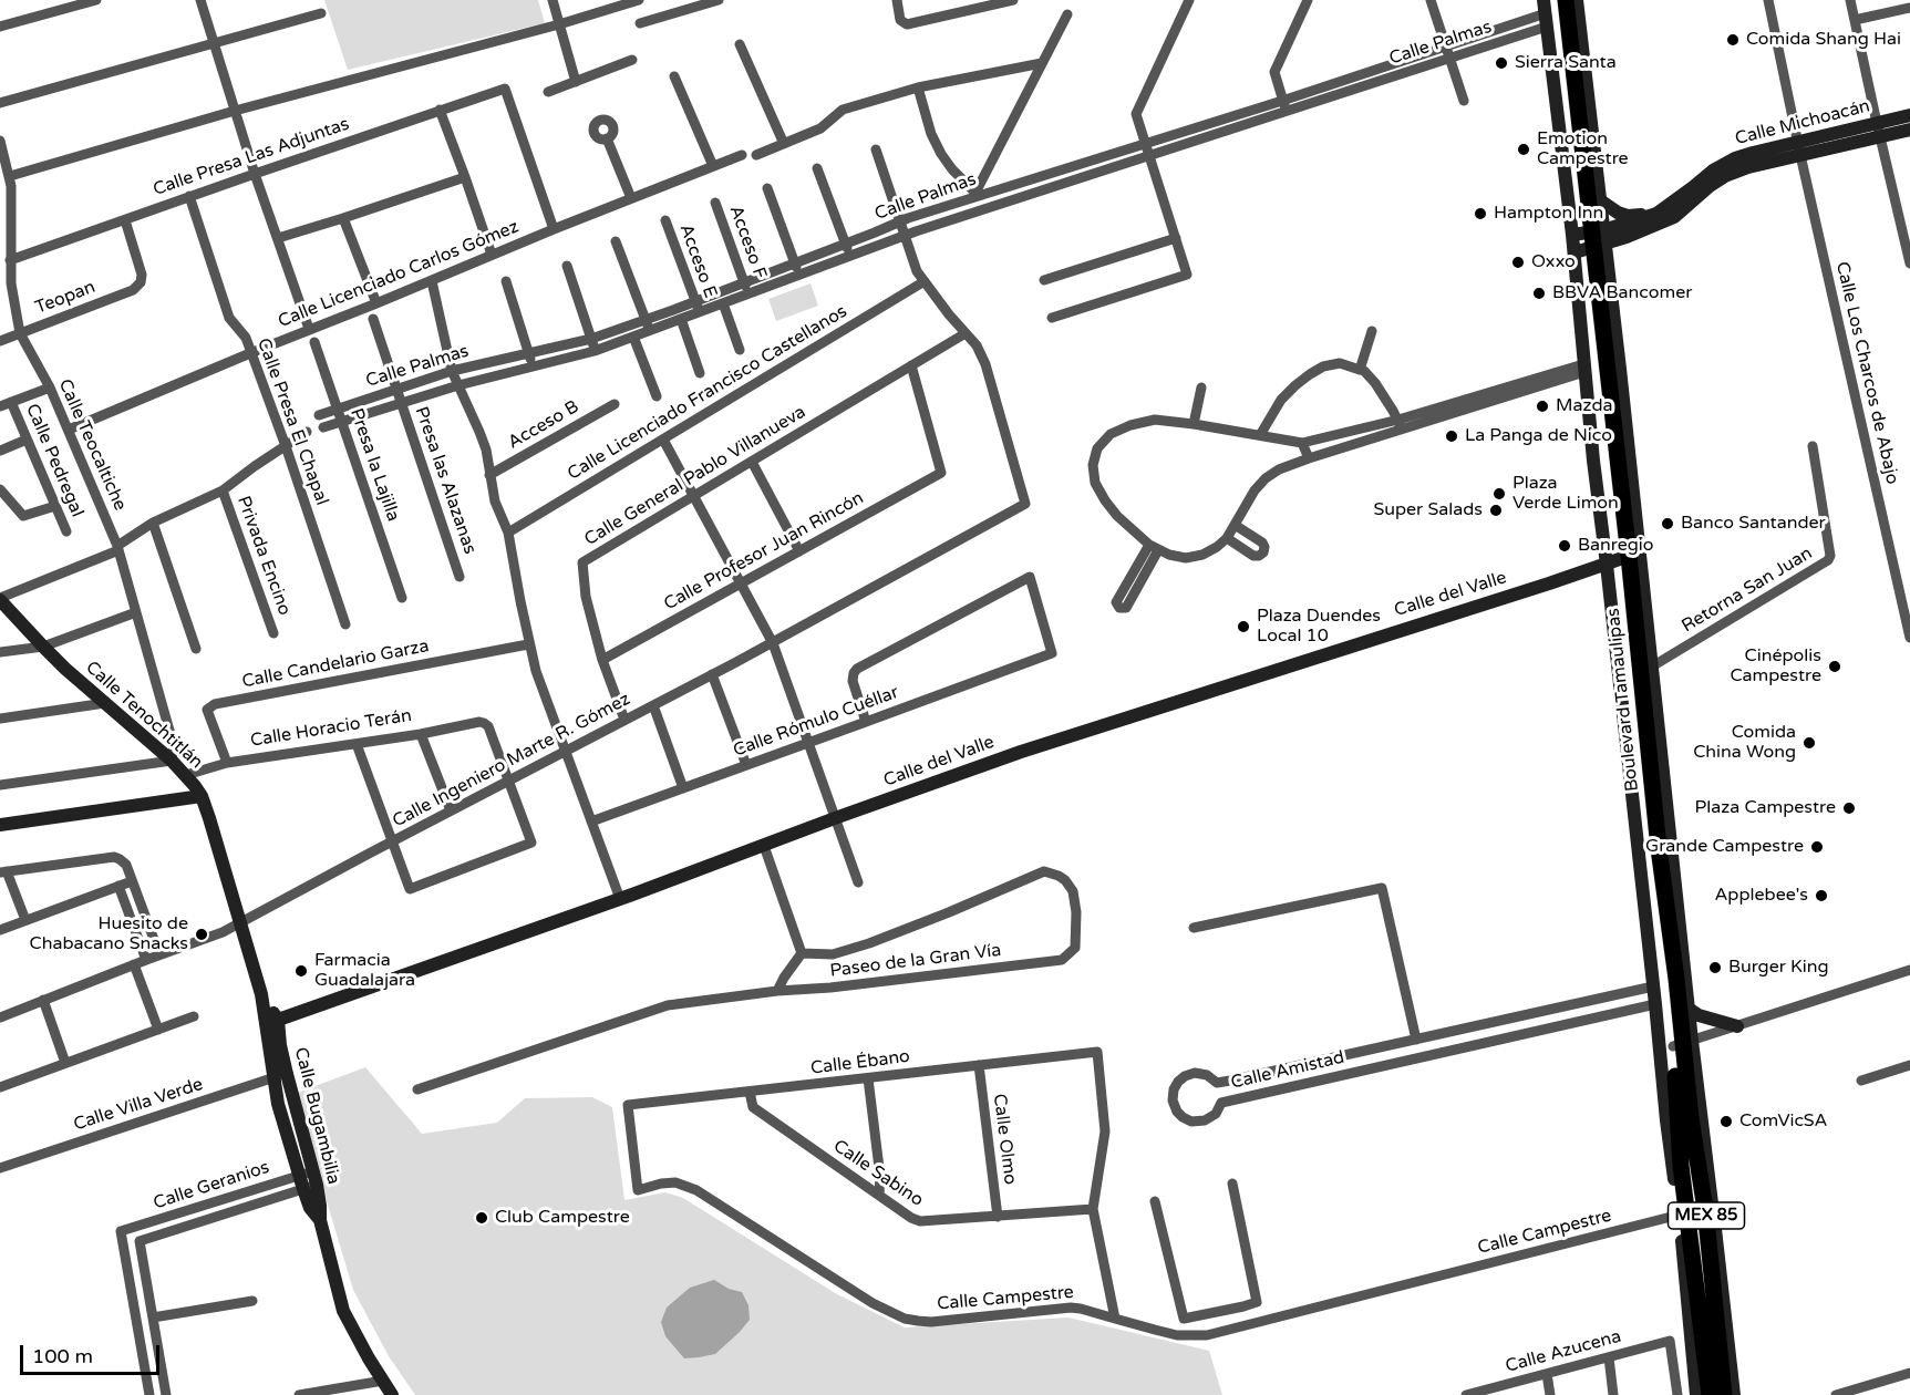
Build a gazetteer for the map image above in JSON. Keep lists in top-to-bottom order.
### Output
{
  "streets": {
    "main road": ["Boulevard Tamaulipas", "MEX 85"],
    "street": [
      "Calle Palmas",
      "Calle Michoacán",
      "Calle Presa Las Adjuntas",
      "Acceso F",
      "Acceso E",
      "Calle Licenciado Carlos Gómez",
      "Teopan",
      "Calle Los Charcos de Abajo",
      "Calle Licenciado Francisco Castellanos",
      "Calle Presa El Chapal",
      "Acceso B",
      "Calle Teocaltiche",
      "Calle Pedregal",
      "Presa la Lajilla",
      "Calle General Pablo Villanueva",
      "Presa las Alazanas",
      "Calle Profesor Juan Rincón",
      "Privada Encino",
      "Retorna San Juan",
      "Calle del Valle",
      "Calle Candelario Garza",
      "Calle Tenochtitlán",
      "Calle Rómulo Cuéllar",
      "Calle Horacio Terán",
      "Calle Ingeniero Marte R. Gómez",
      "Paseo de la Gran Vía",
      "Calle Ébano",
      "Calle Amistad",
      "Calle Villa Verde",
      "Calle Bugambilia",
      "Calle Olmo",
      "Calle Sabino",
      "Calle Geranios",
      "Calle Campestre",
      "Calle Azucena"
    ]
  },
  "crossings": [
    ["Calle Palmas", "Acceso F"],
    ["Calle Palmas", "Acceso E"],
    ["Calle Palmas", "Presa la Lajilla"],
    ["Calle Palmas", "Presa las Alazanas"],
    ["Calle Michoacán", "Calle Los Charcos de Abajo"],
    ["Calle Michoacán", "Boulevard Tamaulipas"],
    ["Calle Presa Las Adjuntas", "Calle Licenciado Carlos Gómez"],
    ["Calle Presa Las Adjuntas", "Teopan"],
    ["Calle Presa Las Adjuntas", "Calle Presa El Chapal"],
    ["Calle Presa Las Adjuntas", "Calle Teocaltiche"],
    ["Calle Licenciado Carlos Gómez", "Calle Presa El Chapal"],
    ["Calle Licenciado Carlos Gómez", "Calle Teocaltiche"],
    ["Teopan", "Calle Teocaltiche"],
    ["Calle Teocaltiche", "Calle Tenochtitlán"],
    ["Calle General Pablo Villanueva", "Calle Profesor Juan Rincón"],
    ["Calle General Pablo Villanueva", "Calle Ingeniero Marte R. Gómez"],
    ["Retorna San Juan", "Boulevard Tamaulipas"],
    ["Calle del Valle", "Boulevard Tamaulipas"],
    ["Calle del Valle", "Calle Tenochtitlán"],
    ["Calle del Valle", "Calle Bugambilia"],
    ["Calle Candelario Garza", "Calle Horacio Terán"],
    ["Calle Tenochtitlán", "Calle Horacio Terán"],
    ["Calle Tenochtitlán", "Calle Ingeniero Marte R. Gómez"],
    ["Calle Tenochtitlán", "Calle Bugambilia"],
    ["Calle Horacio Terán", "Calle Ingeniero Marte R. Gómez"],
    ["Calle Ébano", "Calle Olmo"],
    ["Calle Ébano", "Calle Sabino"],
    ["Calle Ébano", "Calle Campestre"],
    ["Calle Villa Verde", "Calle Bugambilia"],
    ["Calle Bugambilia", "Calle Geranios"],
    ["Calle Olmo", "Calle Sabino"]
  ],
  "places": [
    "Comida Shang Hai",
    "Sierra Santa",
    "Emotion Campestre",
    "Hampton Inn",
    "Oxxo",
    "BBVA Bancomer",
    "Mazda",
    "La Panga de Nico",
    "Plaza Verde Limon",
    "Super Salads",
    "Banco Santander",
    "Banregio",
    "Plaza Duendes Local 10",
    "Cinépolis Campestre",
    "Comida China Wong",
    "Plaza Campestre",
    "Grande Campestre",
    "Applebee's",
    "Huesito de Chabacano Snacks",
    "Burger King",
    "Farmacia Guadalajara",
    "ComVicSA",
    "Club Campestre"
  ],
  "scale_bar": "100 m"
}
